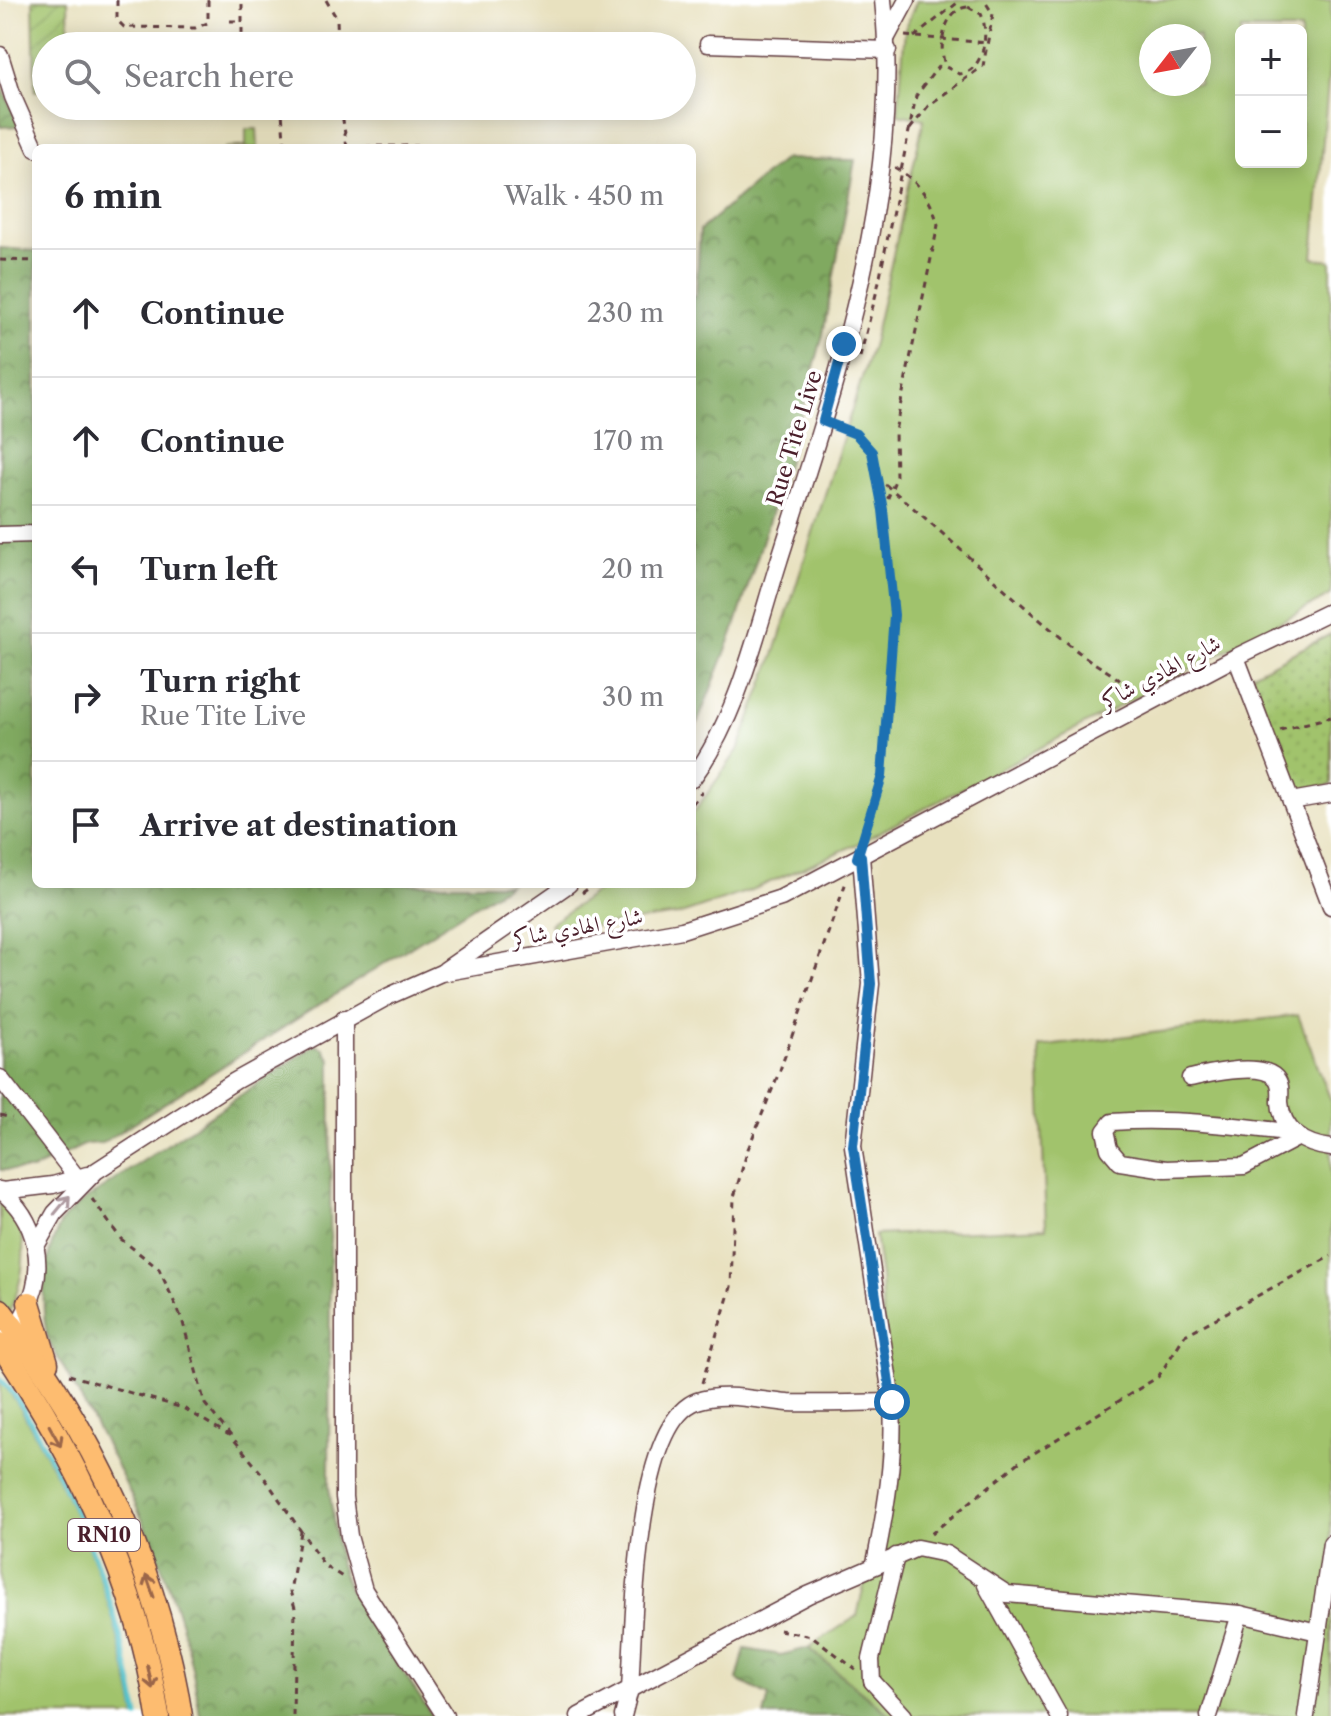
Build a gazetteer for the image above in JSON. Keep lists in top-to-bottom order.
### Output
{
  "streets": {
    "highway": ["RN10"],
    "street": ["Rue Tite Live", "شارع الهادي شاكر"]
  },
  "north": "bottom left",
  "page": {
    "map_buttons": ["+", "−"],
    "search": "Search here",
    "heading": ["6 min", "Walk · 450 m"],
    "list": [
      ["Continue", "230 m"],
      ["Continue", "170 m"],
      ["Turn left", "20 m"],
      ["Turn right", "Rue Tite Live", "30 m"],
      "Arrive at destination"
    ]
  }
}
